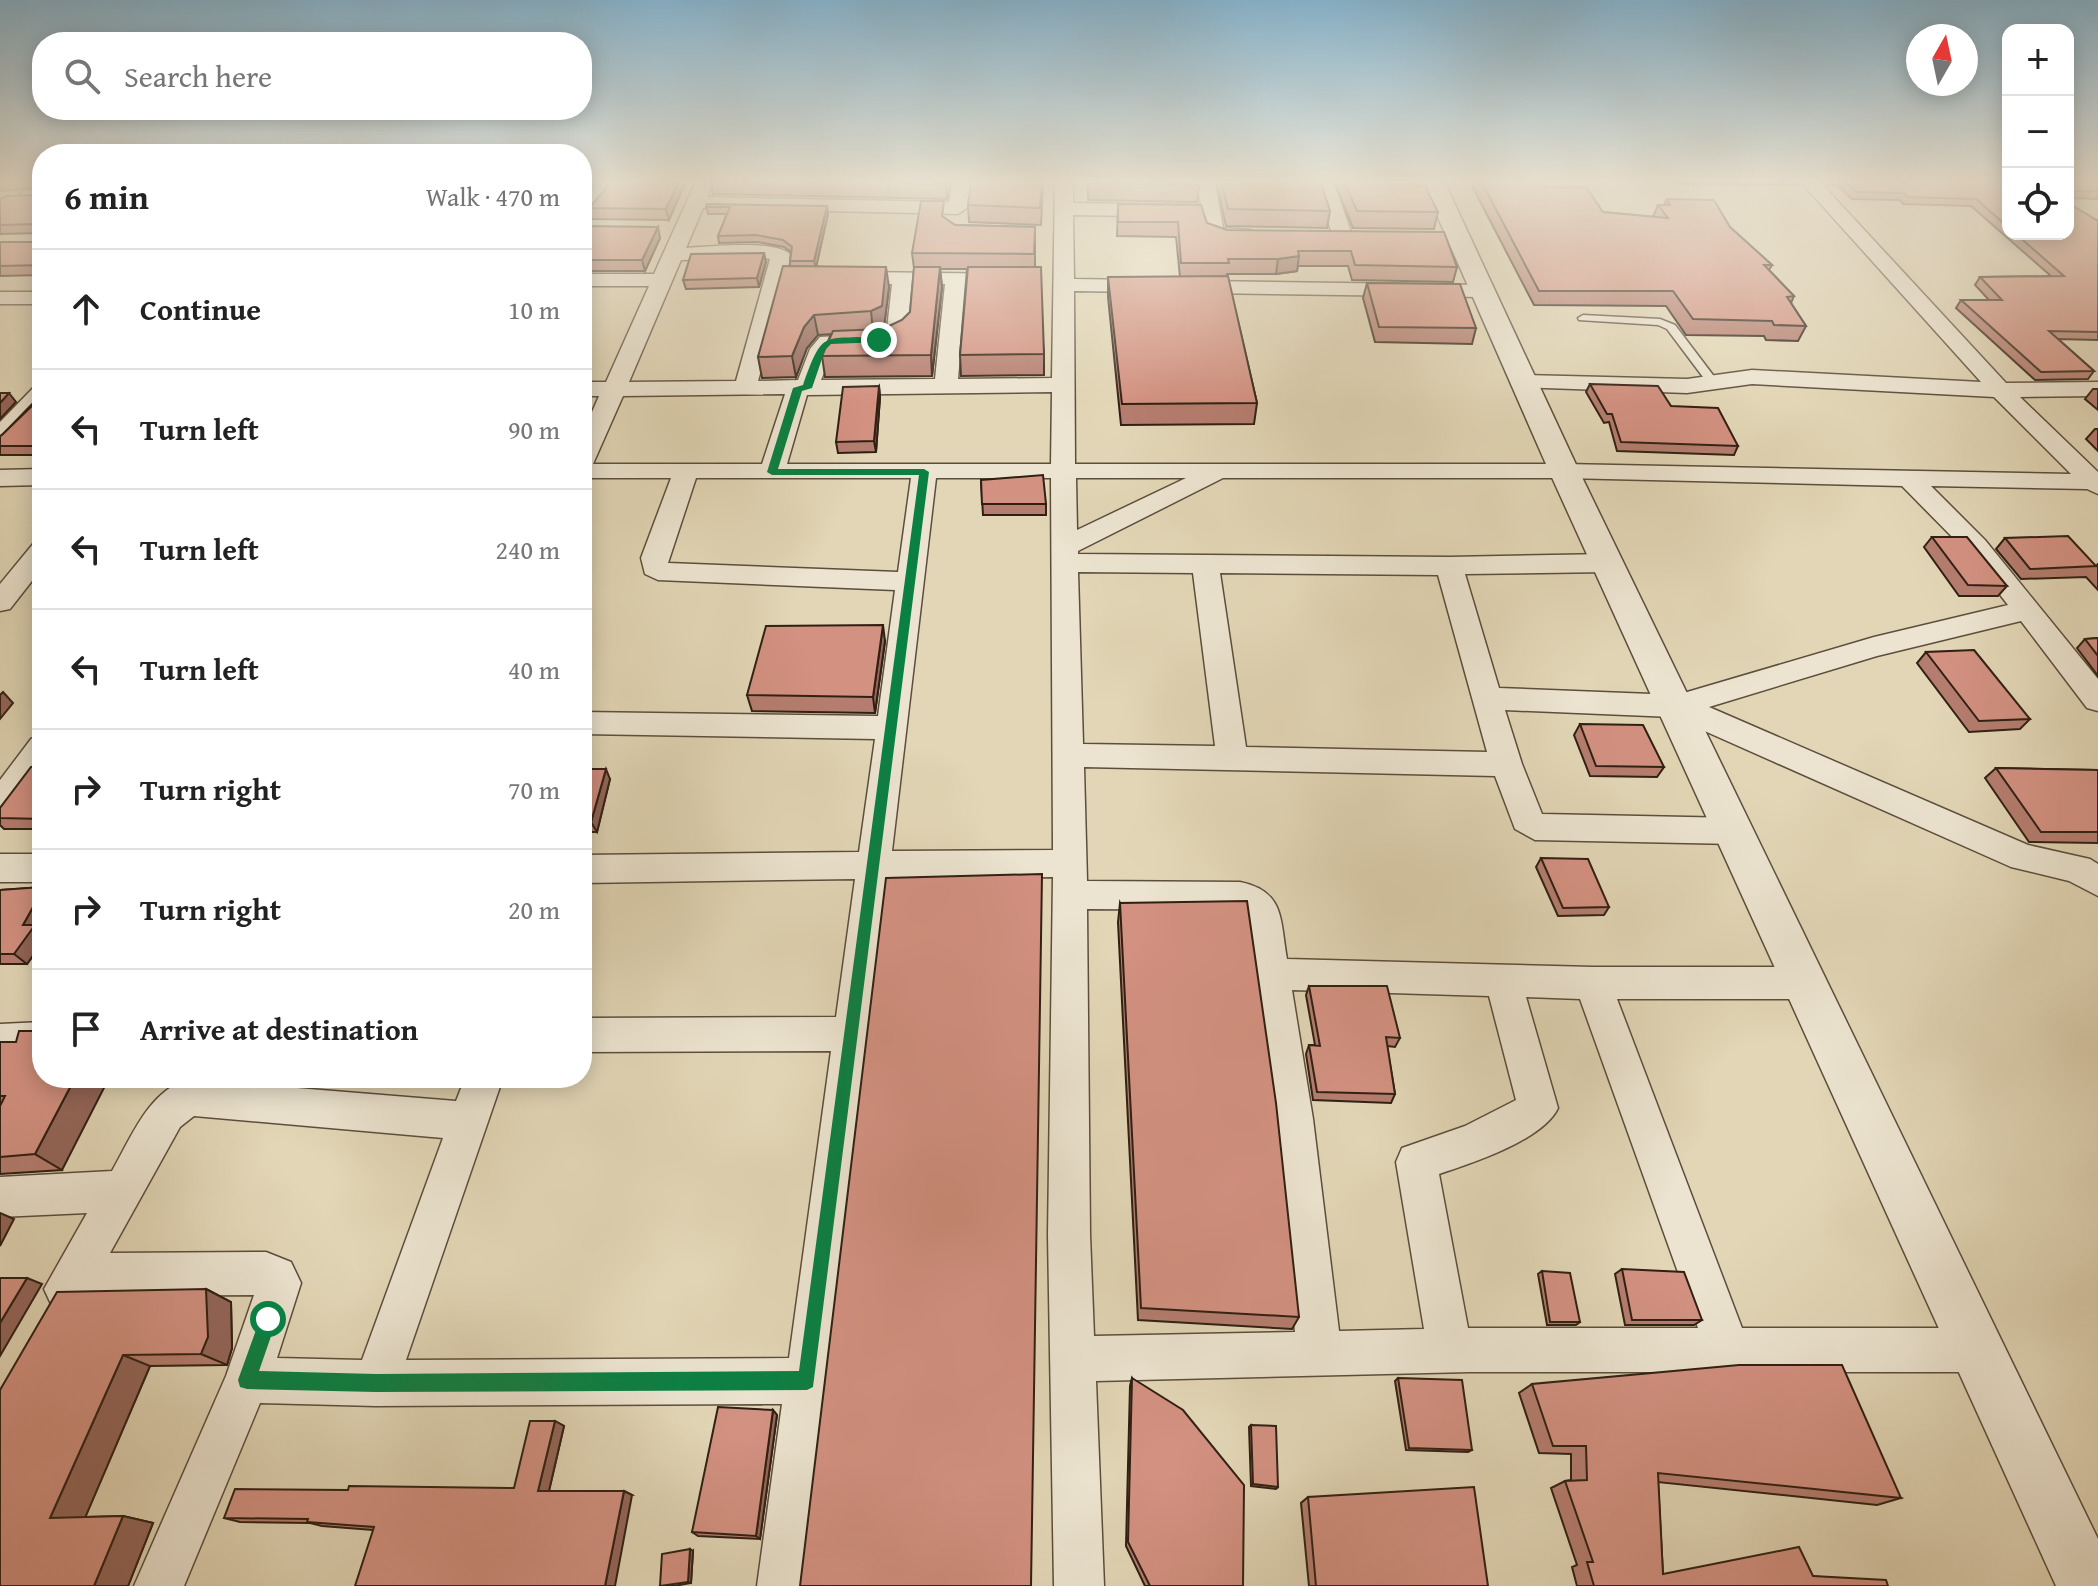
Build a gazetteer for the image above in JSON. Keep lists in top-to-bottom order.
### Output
{
  "north": "top",
  "page": {
    "map_buttons": ["+", "−"],
    "search": "Search here",
    "heading": ["6 min", "Walk · 470 m"],
    "list": [
      ["Continue", "10 m"],
      ["Turn left", "90 m"],
      ["Turn left", "240 m"],
      ["Turn left", "40 m"],
      ["Turn right", "70 m"],
      ["Turn right", "20 m"],
      "Arrive at destination"
    ]
  }
}
